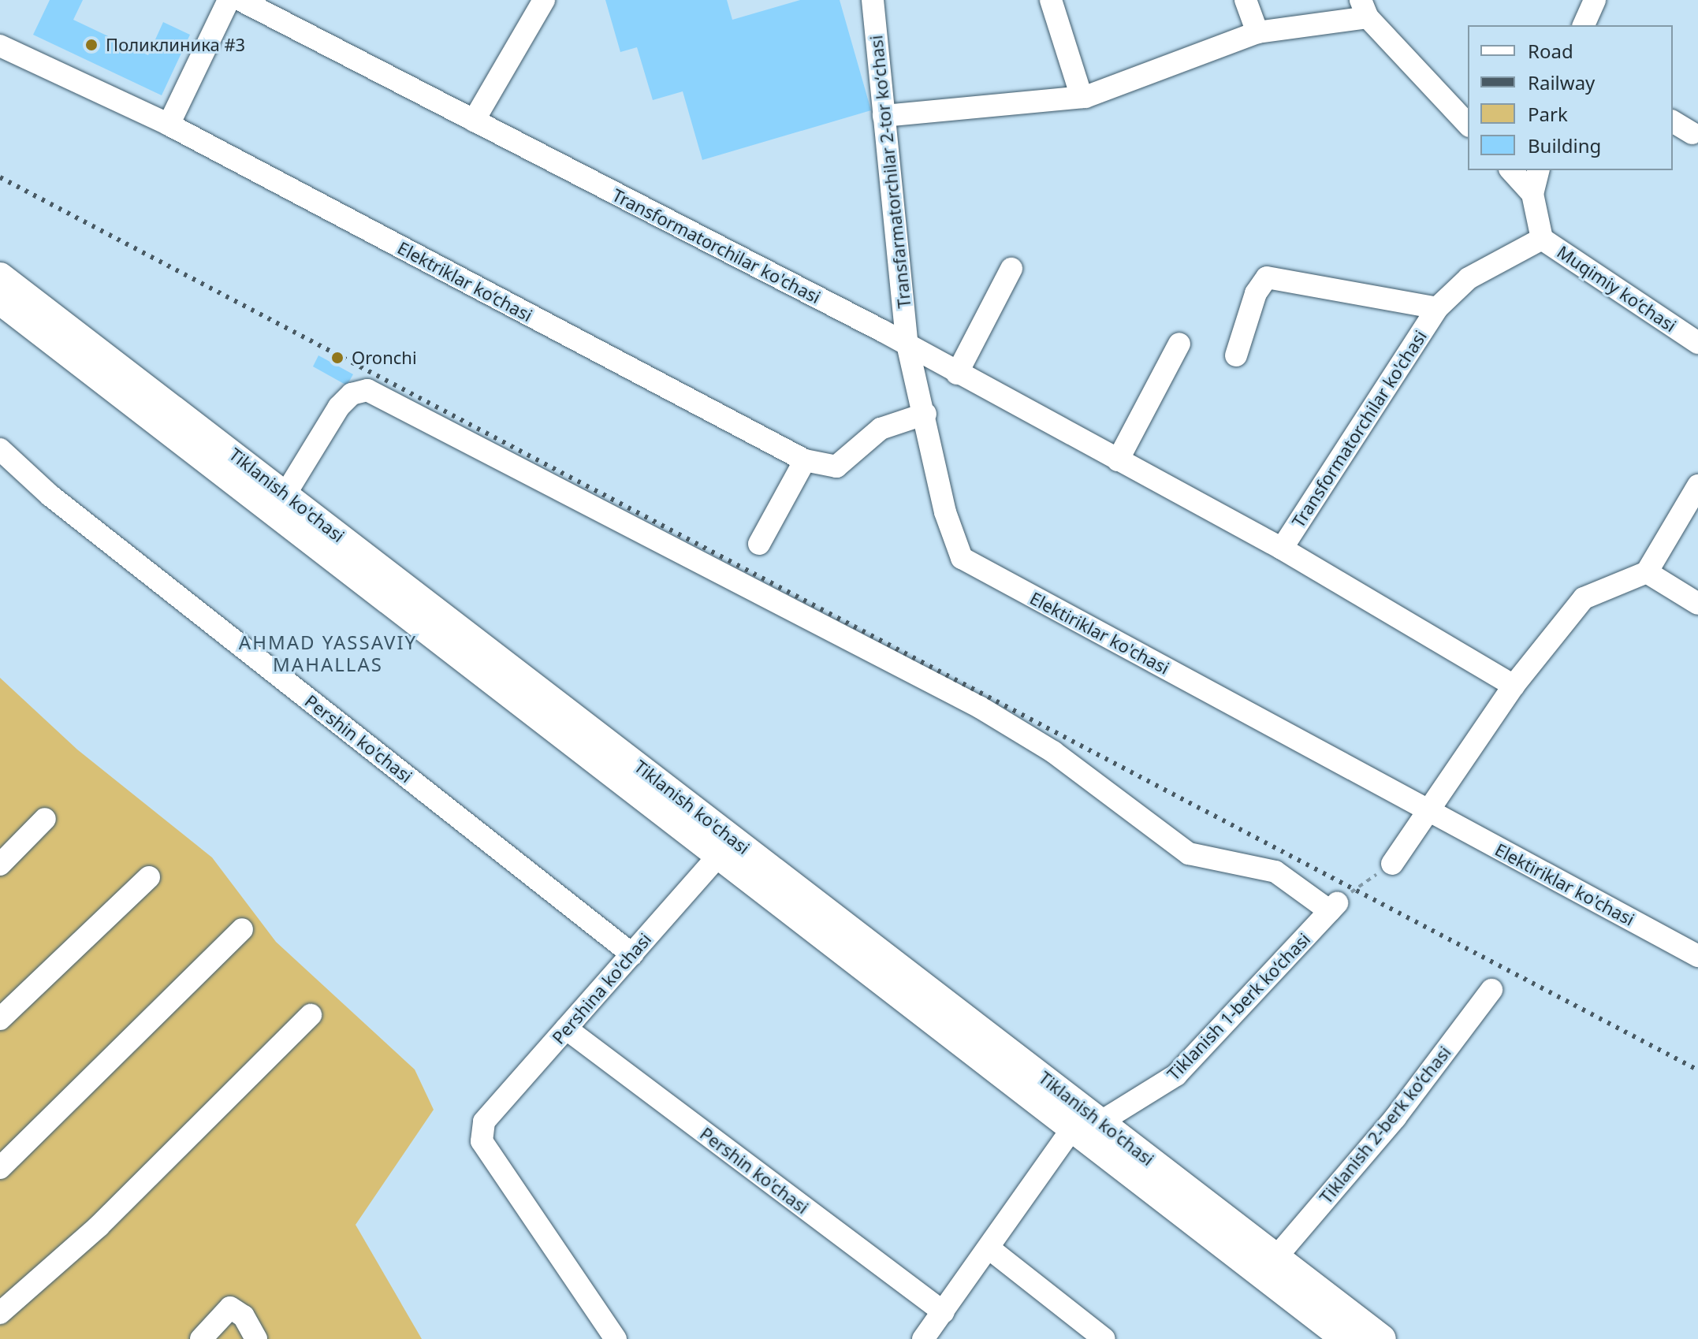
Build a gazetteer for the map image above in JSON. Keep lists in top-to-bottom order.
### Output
{
  "streets": {
    "main road": ["Tiklanish ko'chasi"],
    "street": [
      "Transfarmatorchilar 2-tor koʻchasi",
      "Transformatorchilar ko'chasi",
      "Elektriklar ko‘chasi",
      "Muqimiy ko‘chasi",
      "Elektiriklar ko'chasi",
      "Pershin ko'chasi",
      "Pershina ko'chasi",
      "Tiklanish 1-berk ko‘chasi",
      "Tiklanish 2-berk ko‘chasi"
    ]
  },
  "crossings": [
    ["Transfarmatorchilar 2-tor koʻchasi", "Transformatorchilar ko'chasi"],
    ["Transfarmatorchilar 2-tor koʻchasi", "Elektiriklar ko'chasi"],
    ["Transformatorchilar ko'chasi", "Muqimiy ko‘chasi"],
    ["Transformatorchilar ko'chasi", "Elektiriklar ko'chasi"],
    ["Elektriklar ko‘chasi", "Elektiriklar ko'chasi"],
    ["Tiklanish ko'chasi", "Tiklanish 1-berk ko‘chasi"],
    ["Tiklanish ko'chasi", "Tiklanish 2-berk ko‘chasi"],
    ["Pershin ko'chasi", "Pershina ko'chasi"]
  ],
  "districts": ["AHMAD YASSAVIY MAHALLAS"],
  "places": ["Поликлиника #3", "Oronchi"],
  "legend": [
    "Road",
    "Railway",
    "Park",
    "Building"
  ]
}
